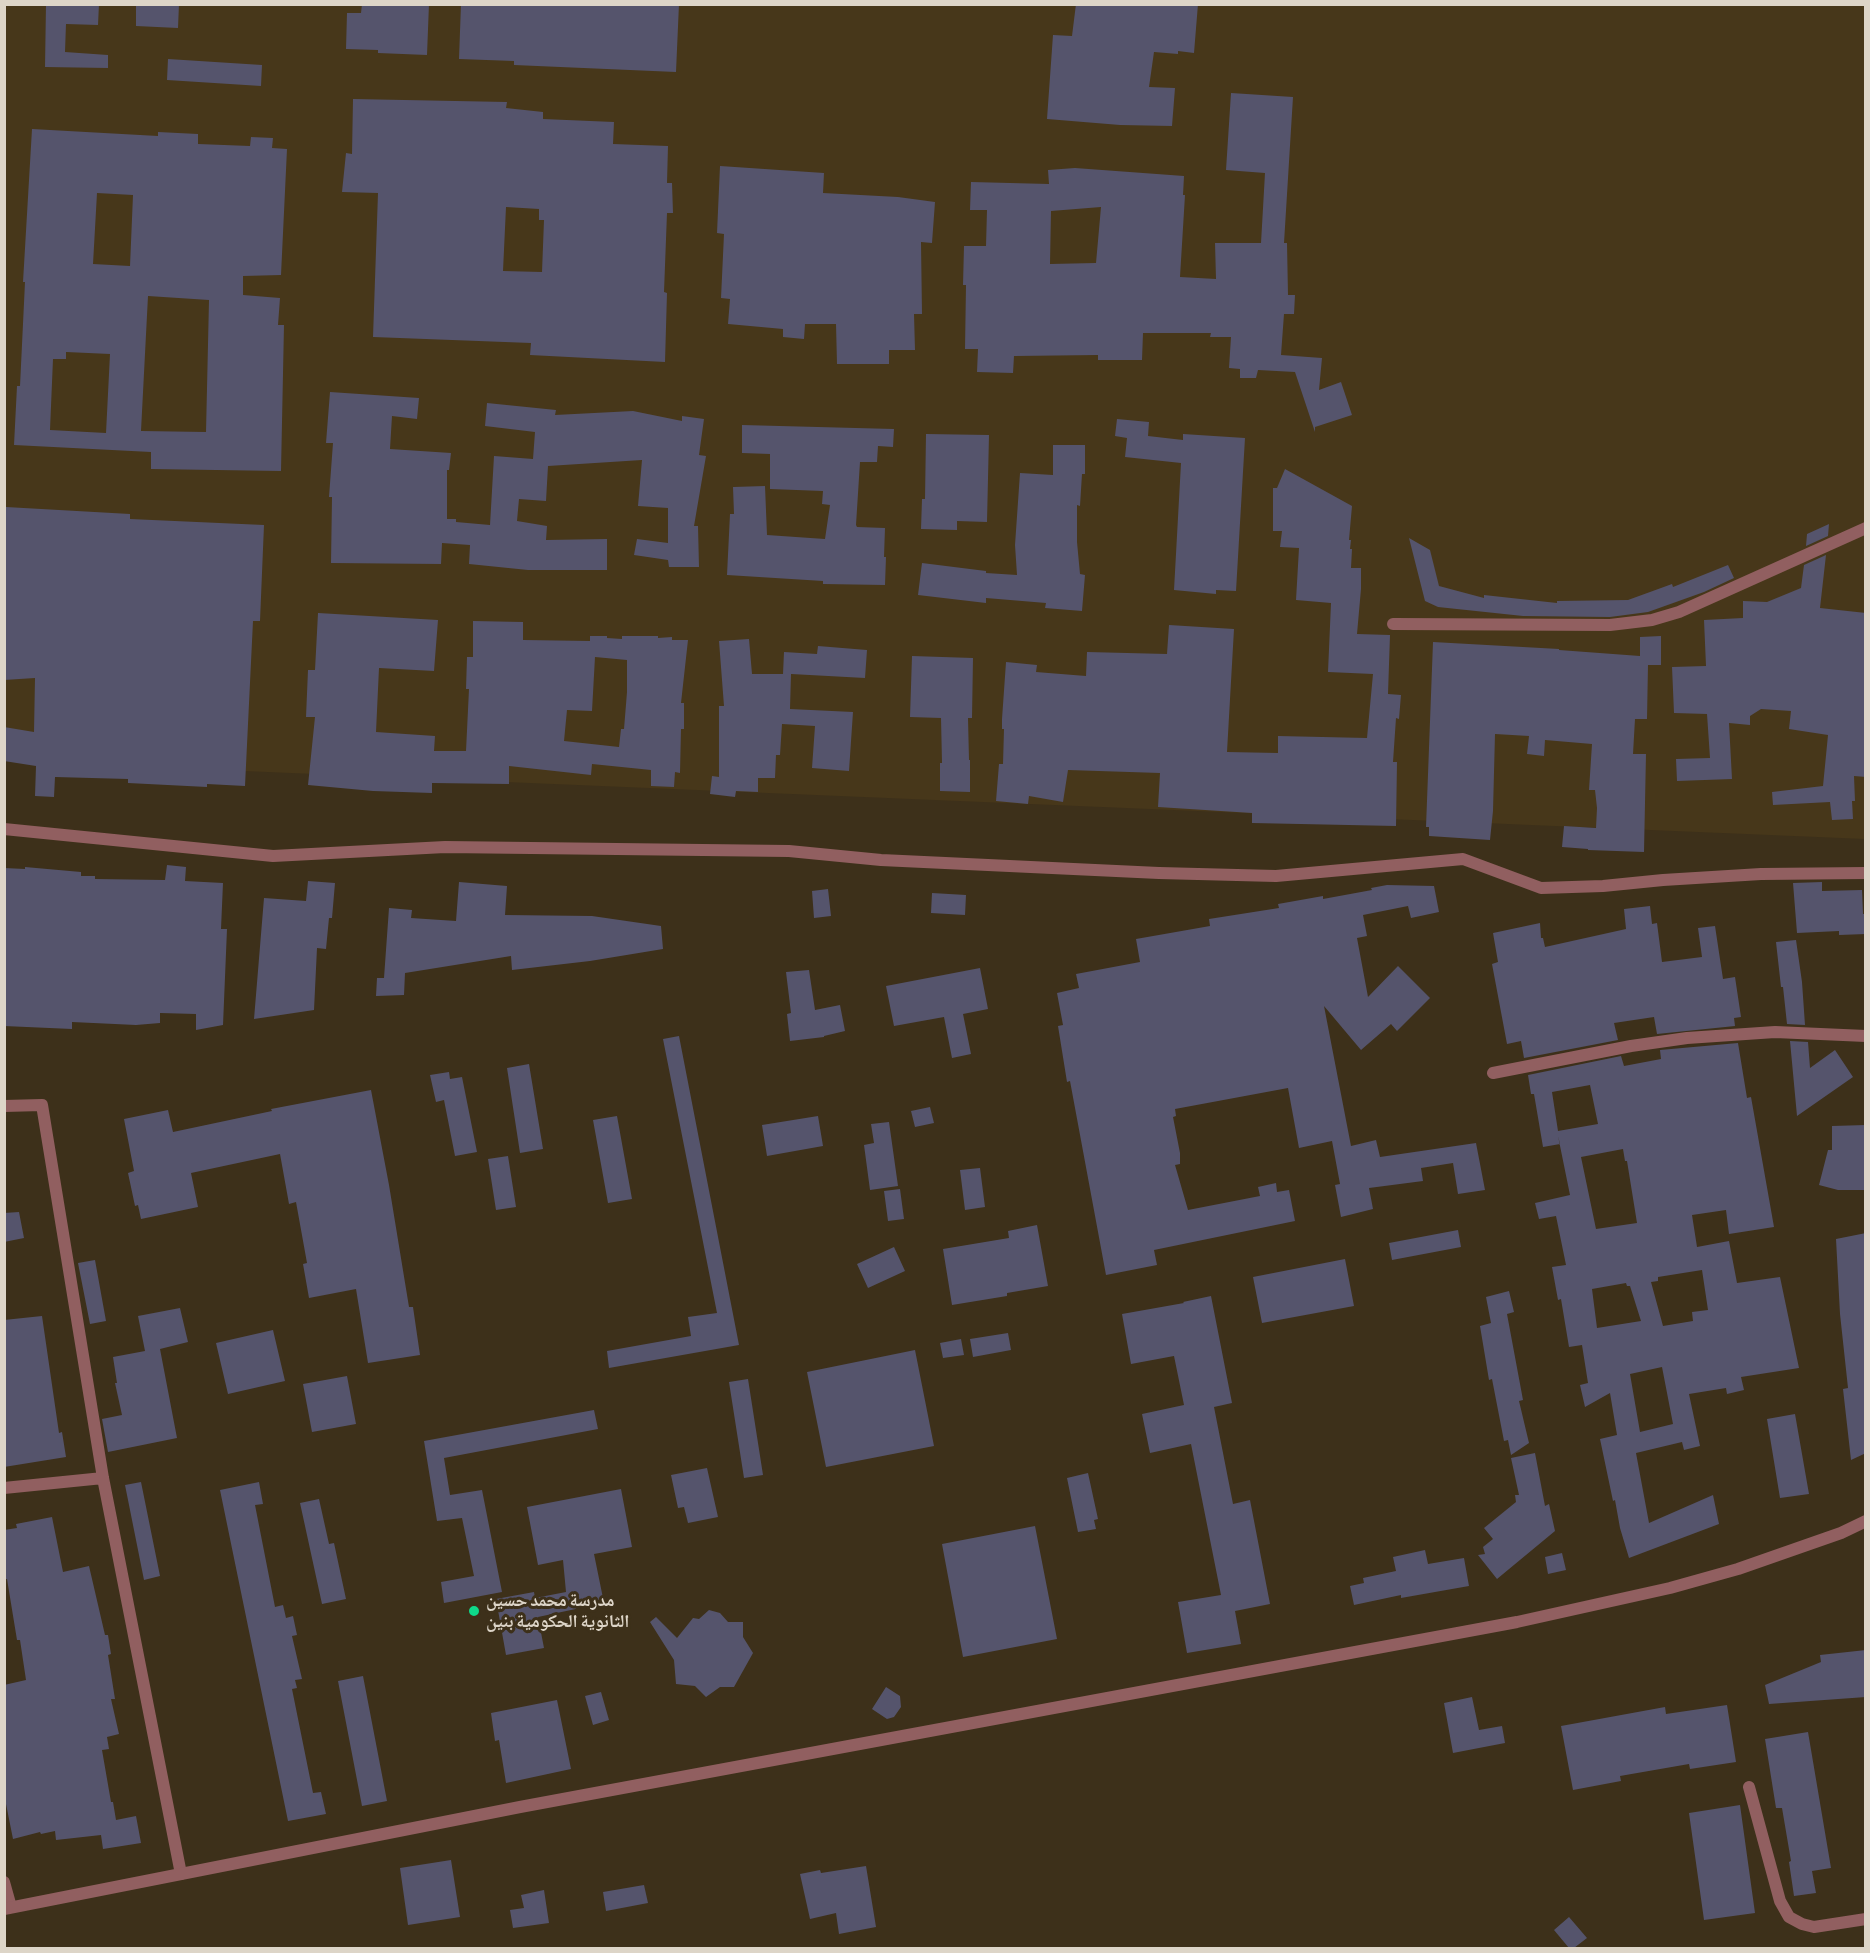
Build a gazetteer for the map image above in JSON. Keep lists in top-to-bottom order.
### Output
{
  "places": ["مدرسة محمد حسين الثانوية الحكومية بنين"]
}
